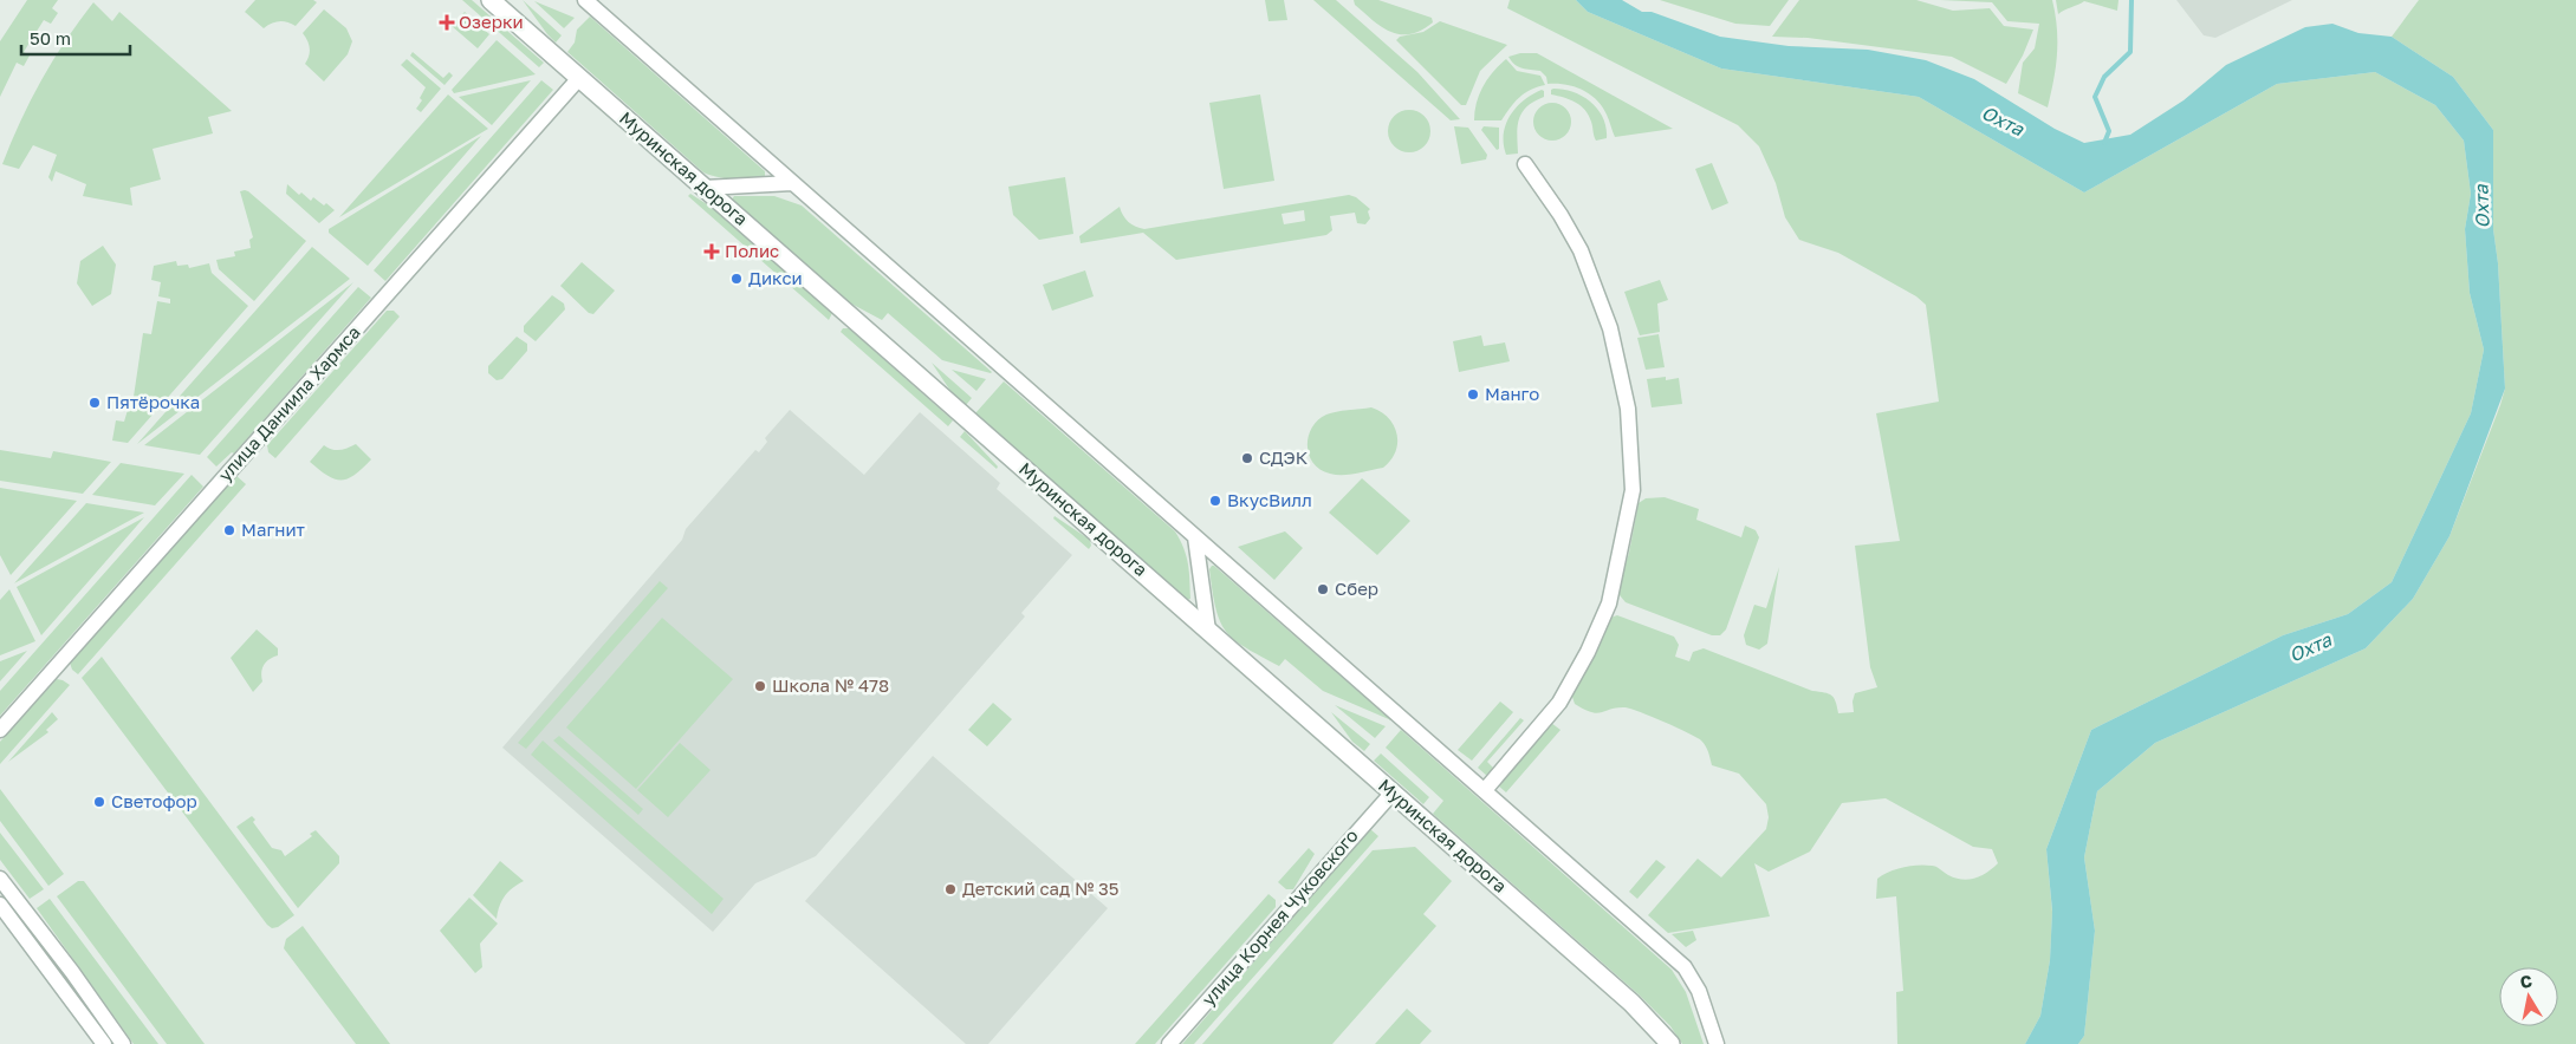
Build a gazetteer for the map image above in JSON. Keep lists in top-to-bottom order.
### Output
{
  "streets": {
    "street": ["Муринская дорога", "улица Даниила Хармса", "улица Корнея Чуковского"]
  },
  "crossings": [
    ["Муринская дорога", "улица Даниила Хармса"],
    ["Муринская дорога", "улица Корнея Чуковского"]
  ],
  "water": ["Охта"],
  "places": {
    "health": ["Озерки", "Полис"],
    "other": [
      "Дикси",
      "Манго",
      "Пятёрочка",
      "СДЭК",
      "ВкусВилл",
      "Магнит",
      "Сбер",
      "Школа № 478",
      "Светофор",
      "Детский сад № 35"
    ]
  },
  "scale_bar": "50 m",
  "north": "top"
}
